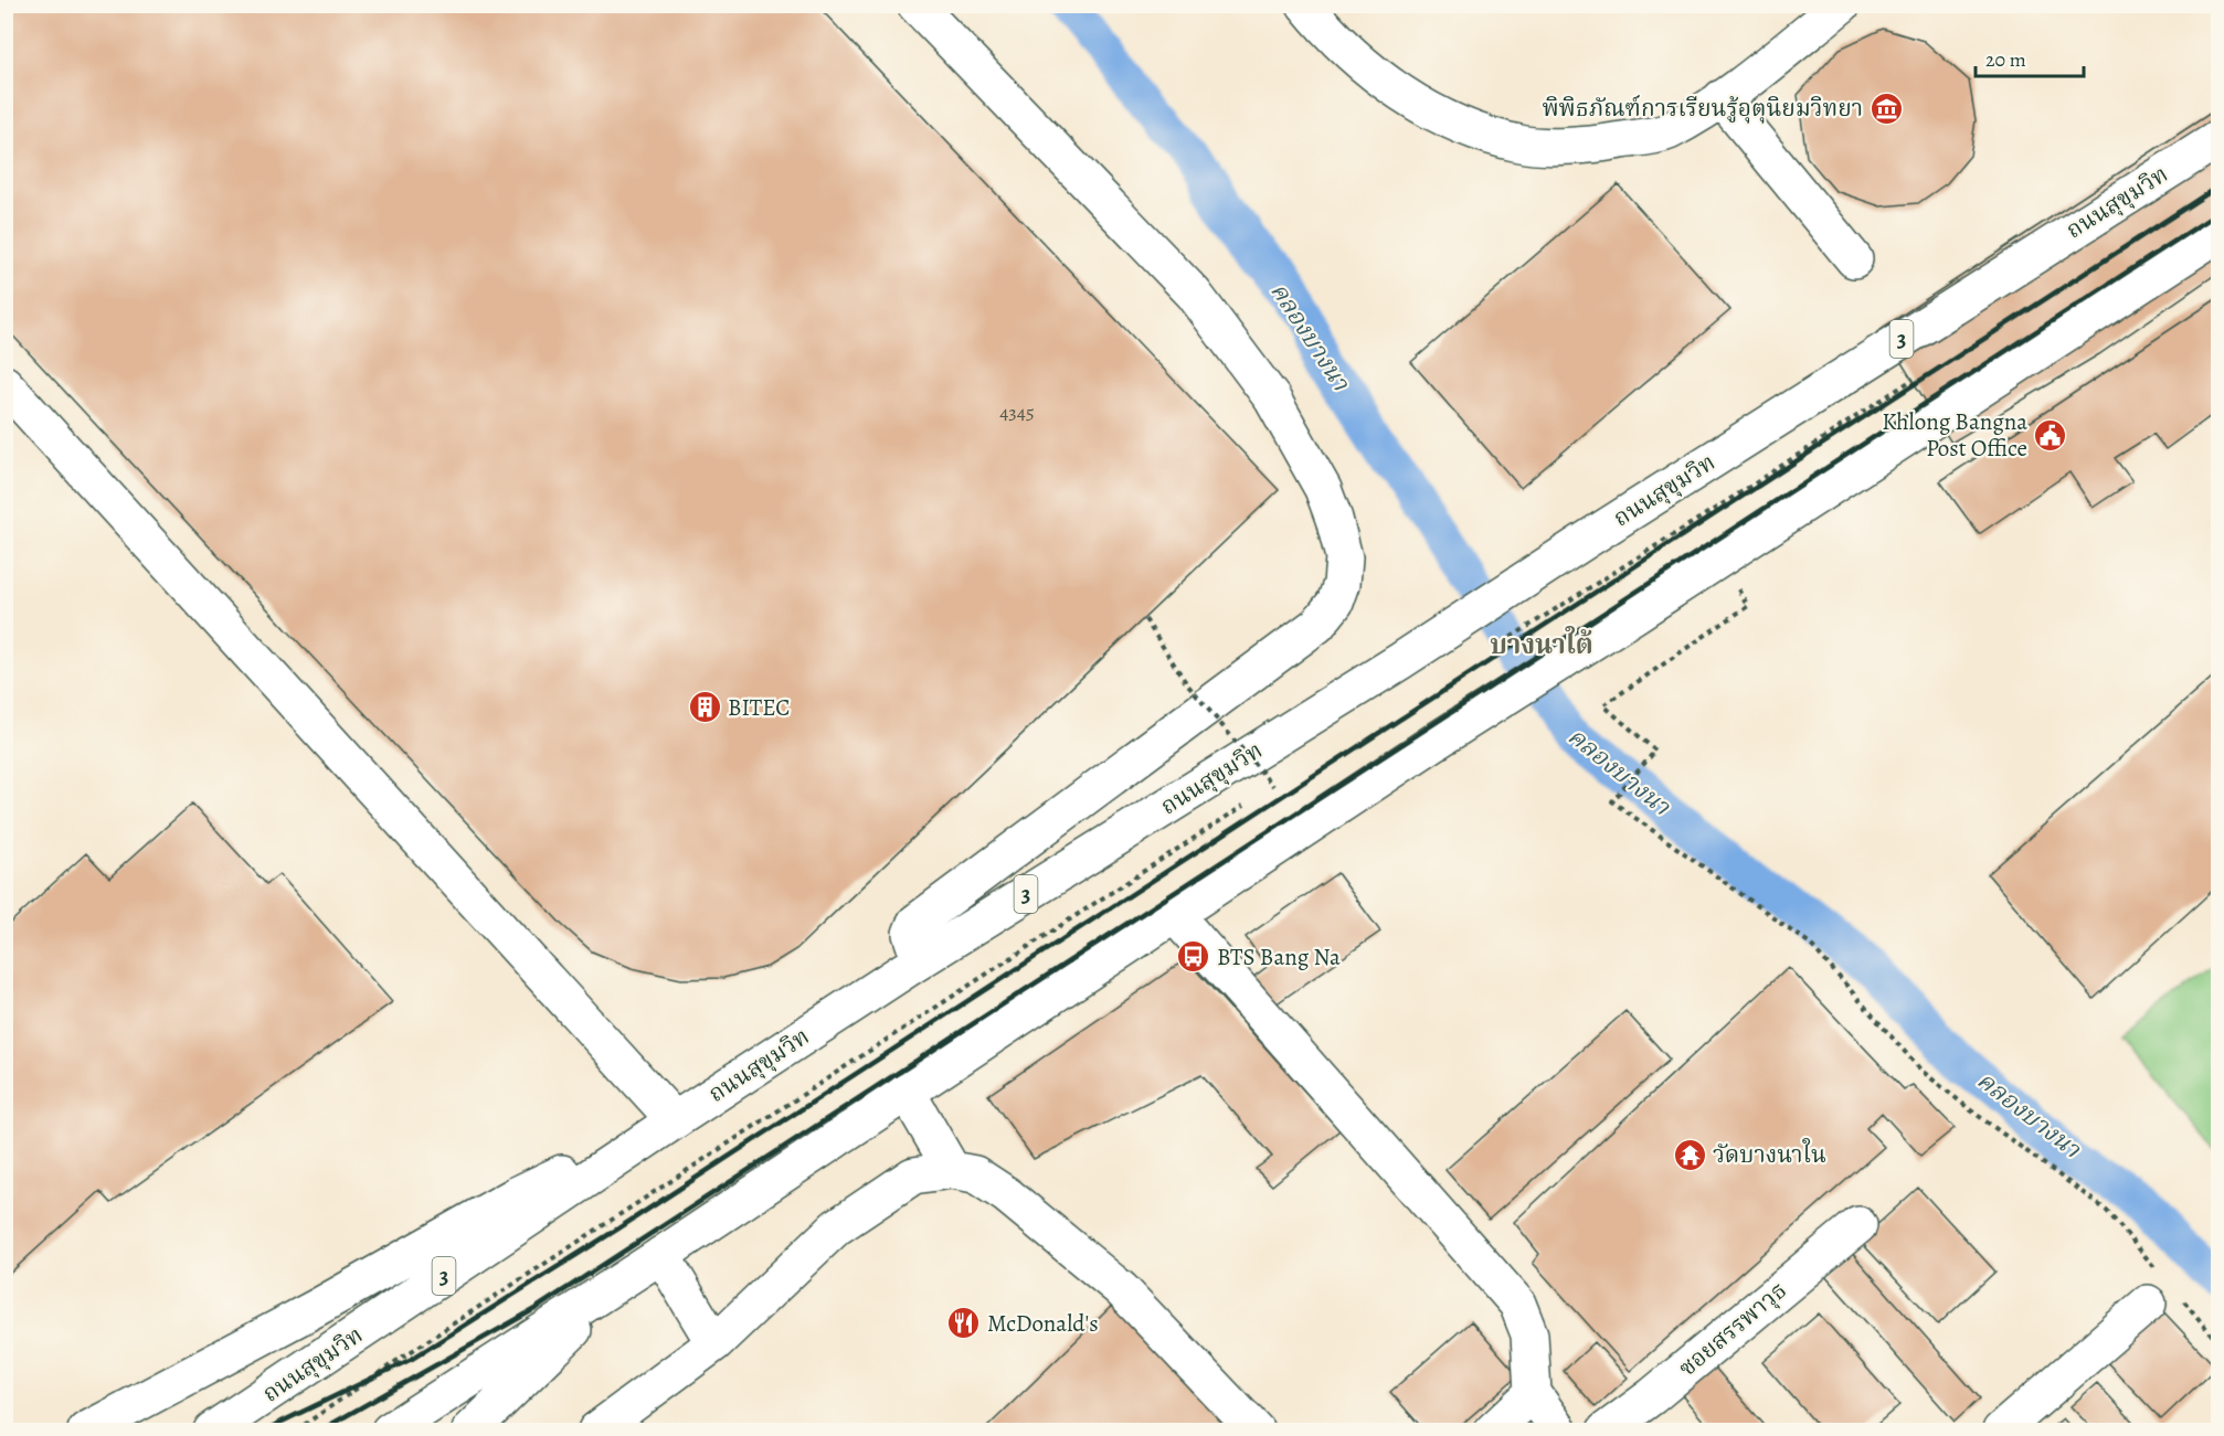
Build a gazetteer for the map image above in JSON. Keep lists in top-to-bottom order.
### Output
{
  "streets": {
    "main road": ["ถนนสุขุมวิท", "3", "ซอยสรรพาวุธ"]
  },
  "districts": ["บางนาใต้"],
  "water": ["คลองบางนา"],
  "places": {
    "museum": ["พิพิธภัณฑ์การเรียนรู้อุตุนิยมวิทยา"],
    "public building": ["Khlong Bangna Post Office"],
    "building": ["BITEC"],
    "bus stop": ["BTS Bang Na"],
    "temple": ["วัดบางนาใน"],
    "restaurant": ["McDonald's"]
  },
  "house_numbers": ["4345"],
  "scale_bar": "20 m"
}
